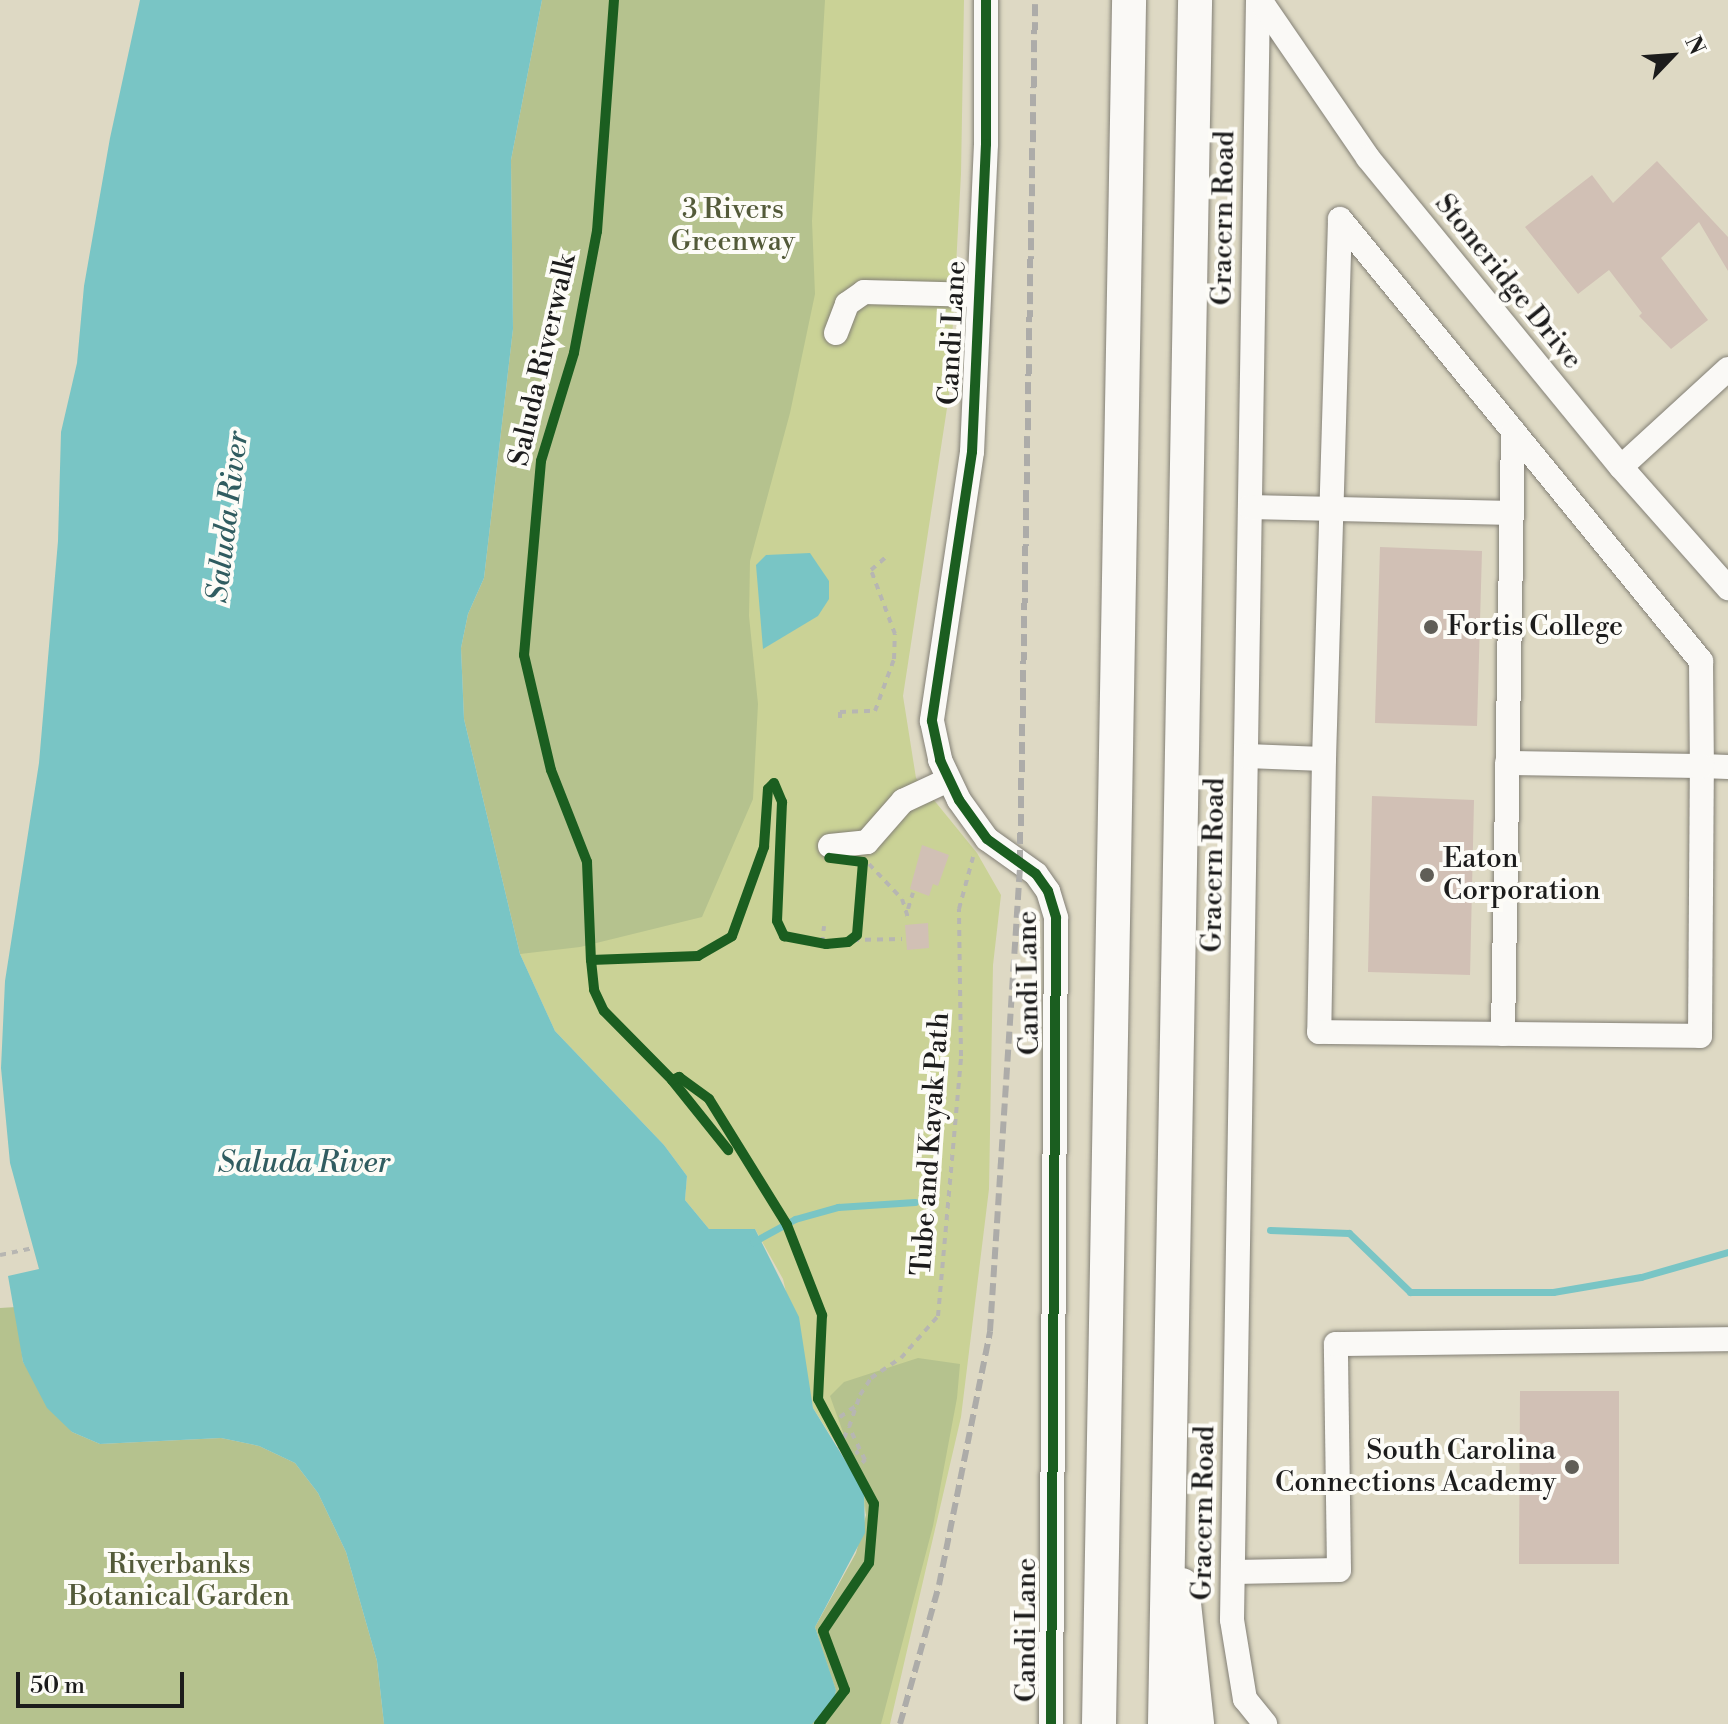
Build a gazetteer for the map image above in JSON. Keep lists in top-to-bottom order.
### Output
{
  "streets": {
    "street": ["Gracern Road", "Stoneridge Drive", "Candi Lane"],
    "path": ["Tube and Kayak Path"],
    "cycle path": ["Saluda Riverwalk"]
  },
  "crossings": [
    ["Gracern Road", "Stoneridge Drive"],
    ["Candi Lane", "Tube and Kayak Path"]
  ],
  "water": ["Saluda River"],
  "parks": ["3 Rivers Greenway", "Riverbanks Botanical Garden"],
  "places": ["Fortis College", "Eaton Corporation", "South Carolina Connections Academy"],
  "scale_bar": "50 m",
  "north": "top right"
}
